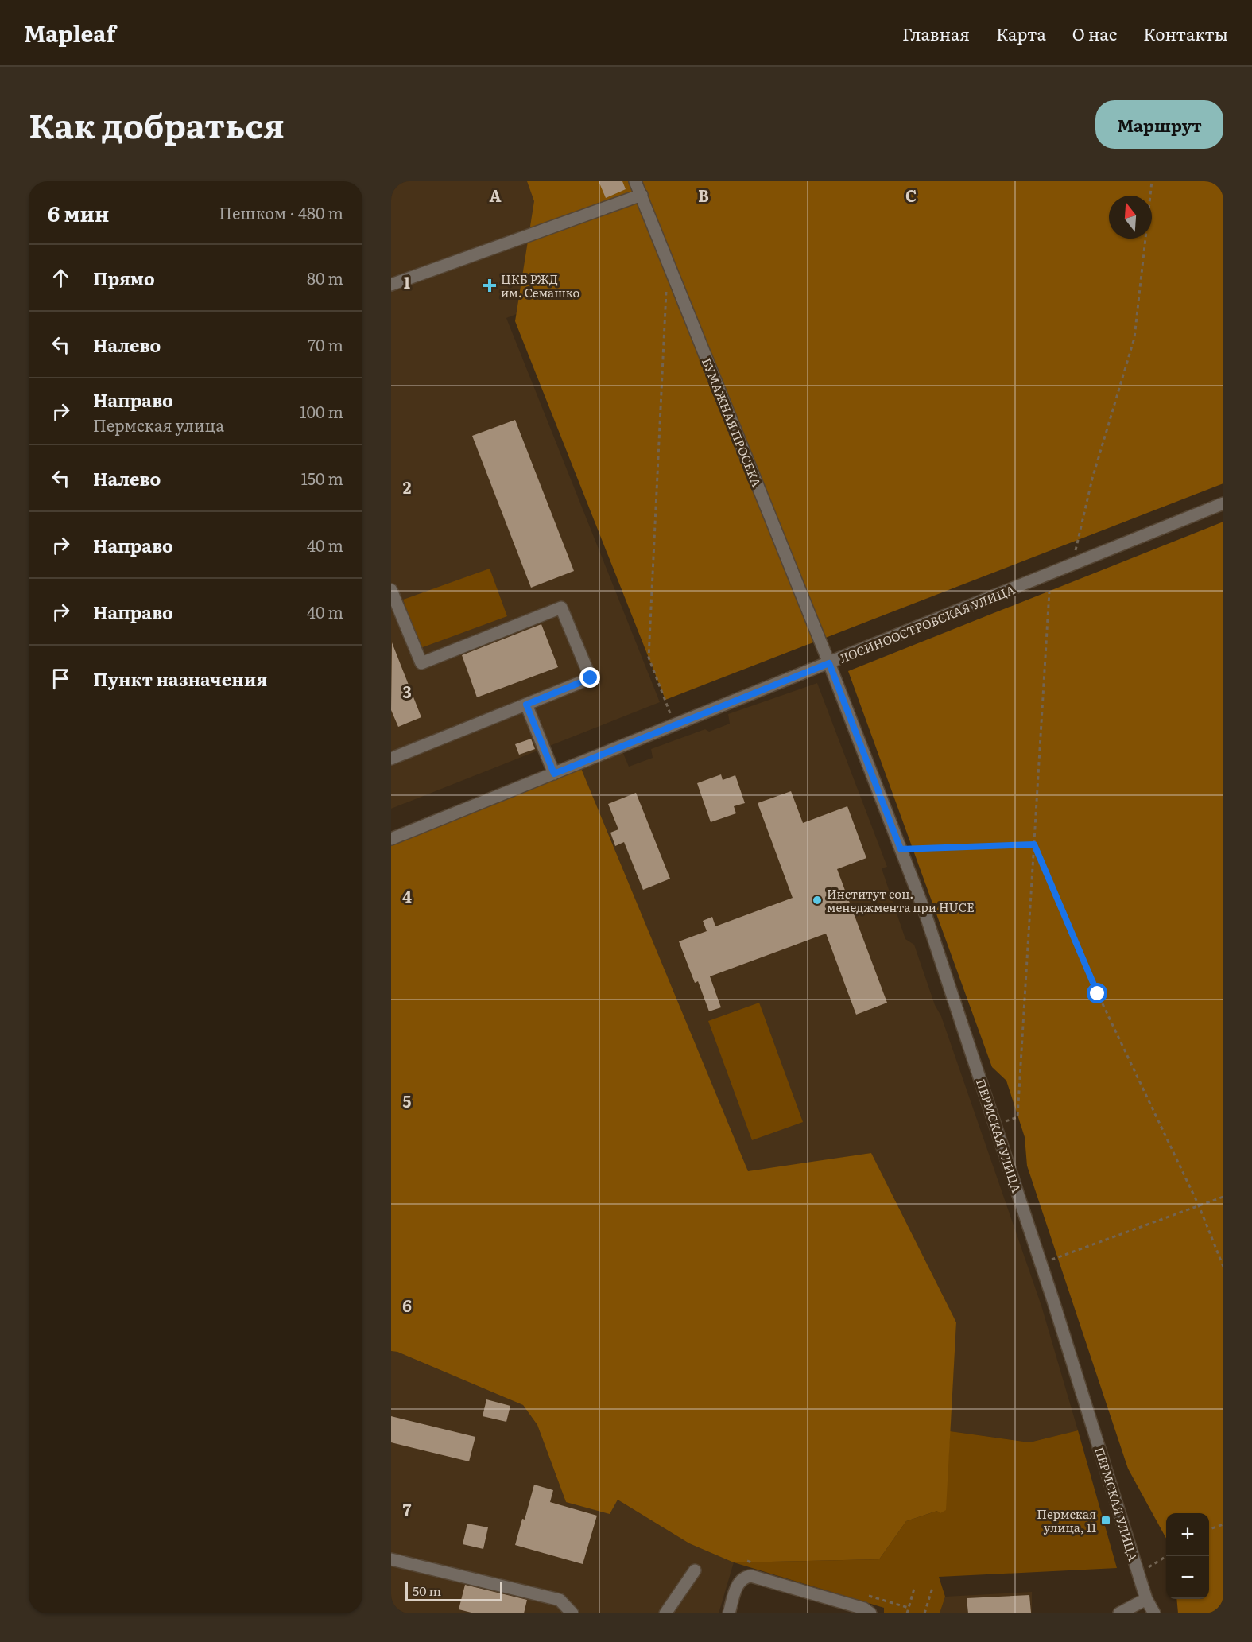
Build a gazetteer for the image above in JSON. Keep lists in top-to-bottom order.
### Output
{
  "streets": {
    "street": ["БУМАЖНАЯ ПРОСЕКА", "ЛОСИНООСТРОВСКАЯ УЛИЦА", "ПЕРМСКАЯ УЛИЦА"]
  },
  "crossings": [
    ["БУМАЖНАЯ ПРОСЕКА", "ЛОСИНООСТРОВСКАЯ УЛИЦА"],
    ["БУМАЖНАЯ ПРОСЕКА", "ПЕРМСКАЯ УЛИЦА"],
    ["ЛОСИНООСТРОВСКАЯ УЛИЦА", "ПЕРМСКАЯ УЛИЦА"]
  ],
  "places": {
    "health": ["ЦКБ РЖД им. Семашко"],
    "other": ["Институт соц. менеджмента при HUCE"],
    "transit": ["Пермская улица, 11"]
  },
  "scale_bar": "50 m",
  "north": "top",
  "page": {
    "header": "Mapleaf",
    "nav": [
      "Главная",
      "Карта",
      "О нас",
      "Контакты"
    ],
    "title": "Как добраться",
    "buttons": "Маршрут",
    "heading": ["6 мин", "Пешком · 480 m"],
    "list": [
      ["Прямо", "80 m"],
      ["Налево", "70 m"],
      ["Направо", "Пермская улица", "100 m"],
      ["Налево", "150 m"],
      ["Направо", "40 m"],
      ["Направо", "40 m"],
      "Пункт назначения"
    ],
    "map_buttons": ["+", "−"],
    "scale": "50 m"
  },
  "grid": {
    "columns": ["A", "B", "C"],
    "rows": [
      "1",
      "2",
      "3",
      "4",
      "5",
      "6",
      "7"
    ]
  }
}
